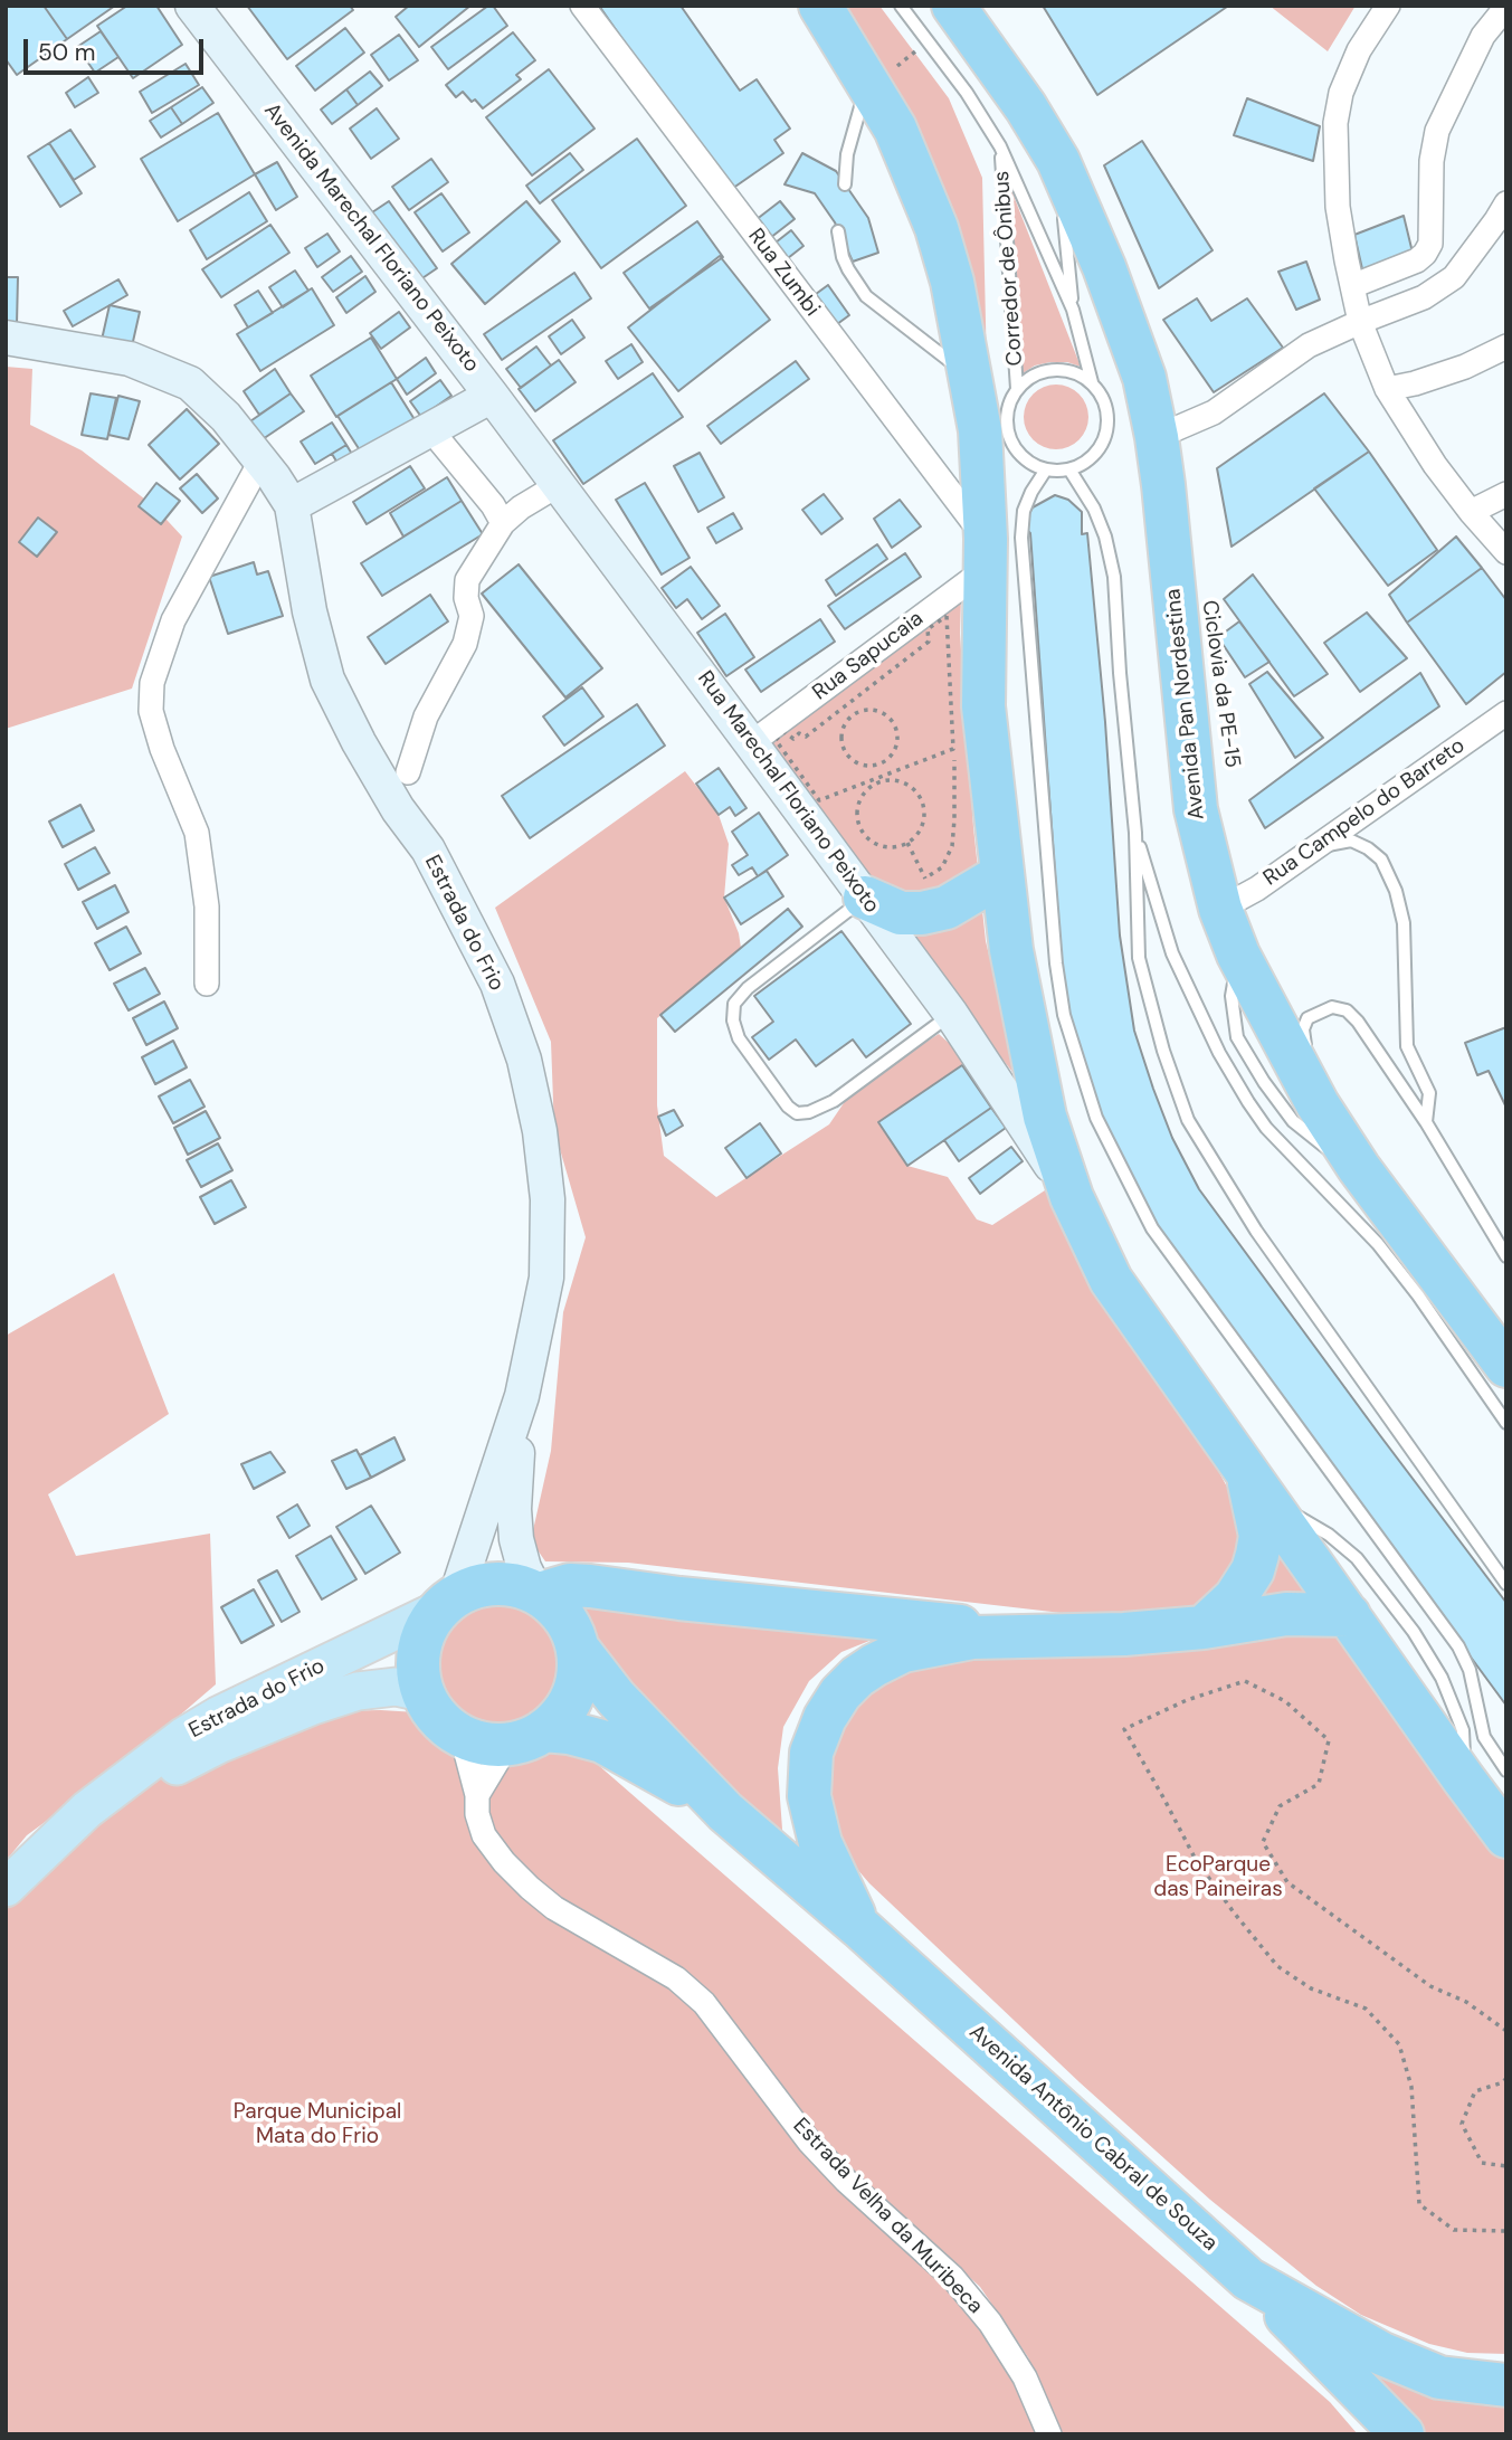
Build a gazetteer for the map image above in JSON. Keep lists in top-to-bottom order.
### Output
{
  "streets": {
    "highway": ["Avenida Pan Nordestina", "Avenida Antônio Cabral de Souza"],
    "main road": ["Avenida Marechal Floriano Peixoto", "Rua Marechal Floriano Peixoto", "Estrada do Frio"],
    "street": [
      "Rua Zumbi",
      "Rua Sapucaia",
      "Rua Campelo do Barreto",
      "Estrada Velha da Muribeca"
    ],
    "lane": ["Corredor de Ônibus"]
  },
  "crossings": [
    ["Avenida Marechal Floriano Peixoto", "Rua Marechal Floriano Peixoto"],
    ["Corredor de Ônibus", "Avenida Pan Nordestina"],
    ["Rua Zumbi", "Rua Sapucaia"],
    ["Rua Sapucaia", "Rua Marechal Floriano Peixoto"],
    ["Avenida Pan Nordestina", "Rua Campelo do Barreto"],
    ["Estrada do Frio", "Avenida Antônio Cabral de Souza"],
    ["Estrada do Frio", "Estrada Velha da Muribeca"],
    ["Avenida Antônio Cabral de Souza", "Estrada Velha da Muribeca"]
  ],
  "parks": ["EcoParque das Paineiras", "Parque Municipal Mata do Frio"],
  "scale_bar": "50 m"
}
